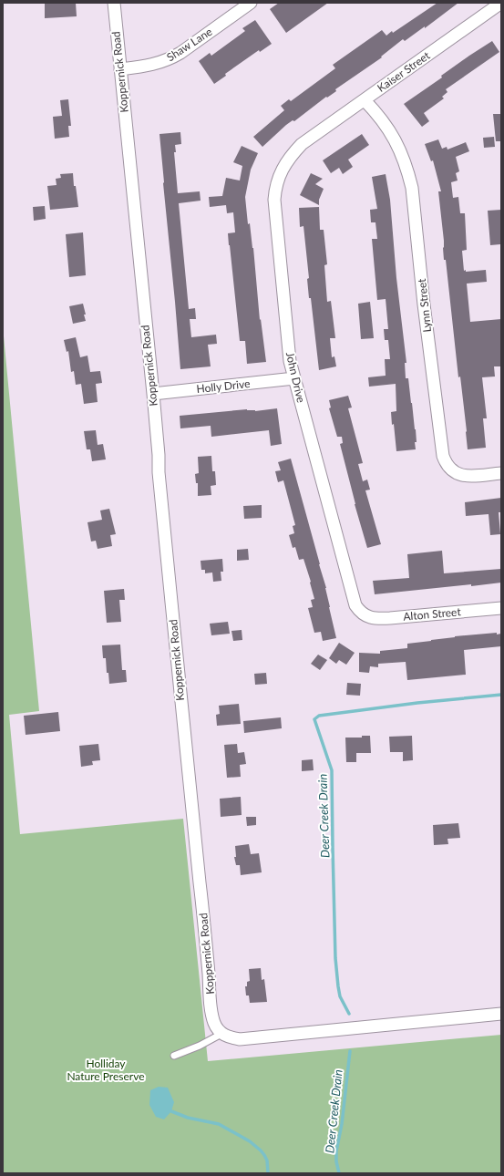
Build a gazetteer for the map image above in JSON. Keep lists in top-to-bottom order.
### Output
{
  "streets": {
    "street": [
      "Shaw Lane",
      "Koppernick Road",
      "Kaiser Street",
      "Lynn Street",
      "John Drive",
      "Holly Drive",
      "Alton Street"
    ]
  },
  "crossings": [
    ["Shaw Lane", "Koppernick Road"],
    ["Koppernick Road", "Holly Drive"],
    ["Kaiser Street", "Lynn Street"],
    ["Kaiser Street", "John Drive"],
    ["John Drive", "Holly Drive"],
    ["John Drive", "Alton Street"]
  ],
  "water": ["Deer Creek Drain"],
  "parks": ["Holliday Nature Preserve"]
}
